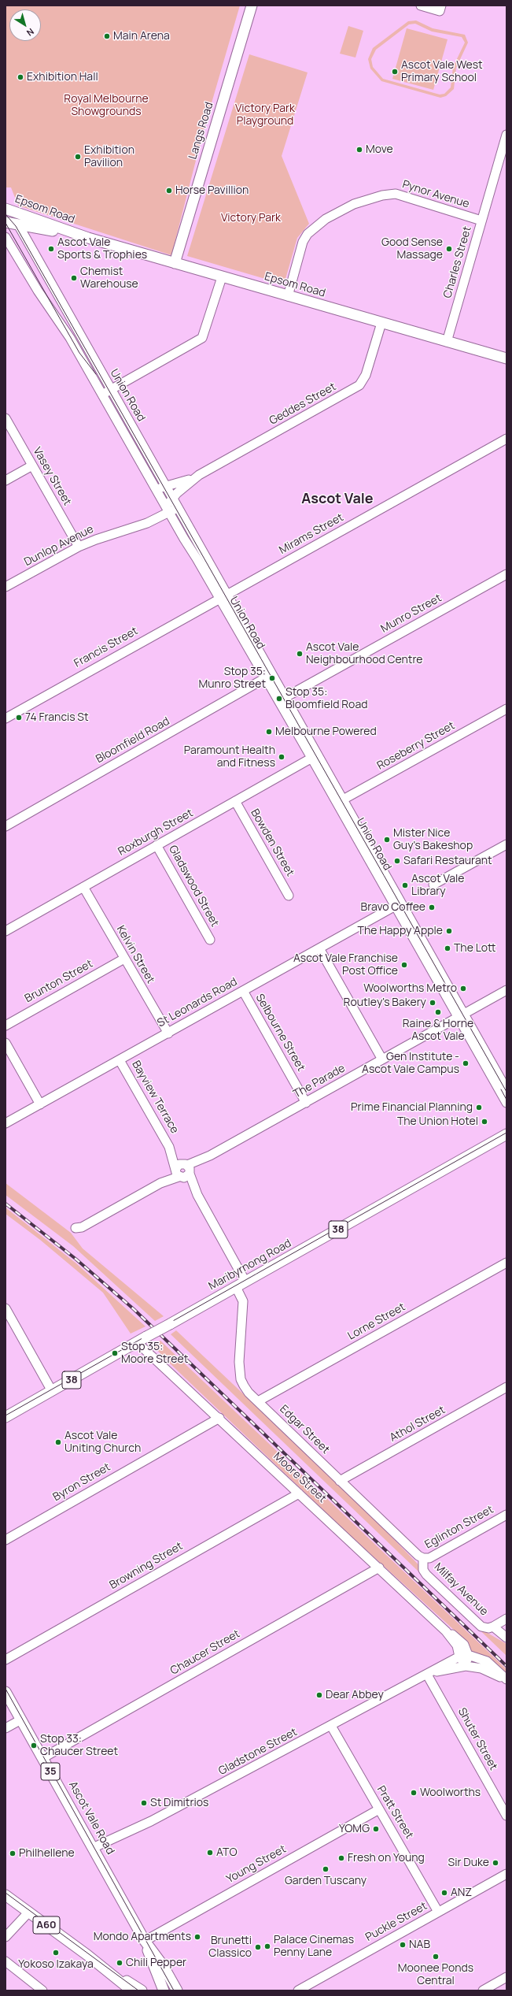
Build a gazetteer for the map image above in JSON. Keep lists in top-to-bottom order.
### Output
{
  "streets": {
    "main road": [
      "Langs Road",
      "Epsom Road",
      "38",
      "Maribyrnong Road",
      "35",
      "Ascot Vale Road",
      "A60"
    ],
    "street": [
      "Pynor Avenue",
      "Charles Street",
      "Union Road",
      "Geddes Street",
      "Vasey Street",
      "Mirams Street",
      "Dunlop Avenue",
      "Munro Street",
      "Francis Street",
      "Bloomfield Road",
      "Roseberry Street",
      "Roxburgh Street",
      "Bowden Street",
      "Gladswood Street",
      "Kelvin Street",
      "Brunton Street",
      "St Leonards Road",
      "Selbourne Street",
      "The Parade",
      "Bayview Terrace",
      "Lorne Street",
      "Athol Street",
      "Edgar Street",
      "Moore Street",
      "Byron Street",
      "Eglinton Street",
      "Browning Street",
      "Milfay Avenue",
      "Chaucer Street",
      "Shuter Street",
      "Gladstone Street",
      "Pratt Street",
      "Young Street",
      "Puckle Street"
    ]
  },
  "crossings": [
    ["Langs Road", "Epsom Road"],
    ["Pynor Avenue", "Epsom Road"],
    ["Pynor Avenue", "Charles Street"],
    ["Epsom Road", "Charles Street"],
    ["Epsom Road", "Union Road"],
    ["Epsom Road", "Geddes Street"],
    ["Union Road", "Geddes Street"],
    ["Union Road", "Mirams Street"],
    ["Union Road", "Dunlop Avenue"],
    ["Union Road", "Munro Street"],
    ["Union Road", "Francis Street"],
    ["Union Road", "Bloomfield Road"],
    ["Union Road", "Roseberry Street"],
    ["Union Road", "Roxburgh Street"],
    ["Union Road", "St Leonards Road"],
    ["Union Road", "The Parade"],
    ["Geddes Street", "Dunlop Avenue"],
    ["Vasey Street", "Dunlop Avenue"],
    ["Mirams Street", "Francis Street"],
    ["Roxburgh Street", "Bowden Street"],
    ["Roxburgh Street", "Gladswood Street"],
    ["Roxburgh Street", "Kelvin Street"],
    ["Kelvin Street", "Brunton Street"],
    ["Kelvin Street", "St Leonards Road"],
    ["St Leonards Road", "Selbourne Street"],
    ["St Leonards Road", "Bayview Terrace"],
    ["Selbourne Street", "The Parade"],
    ["The Parade", "Bayview Terrace"],
    ["Bayview Terrace", "Maribyrnong Road"],
    ["Maribyrnong Road", "Edgar Street"],
    ["Maribyrnong Road", "Moore Street"],
    ["Lorne Street", "Edgar Street"],
    ["Athol Street", "Edgar Street"],
    ["Edgar Street", "Eglinton Street"],
    ["Edgar Street", "Milfay Avenue"],
    ["Moore Street", "Byron Street"],
    ["Moore Street", "Browning Street"],
    ["Moore Street", "Chaucer Street"],
    ["Moore Street", "Gladstone Street"],
    ["Eglinton Street", "Milfay Avenue"],
    ["Chaucer Street", "Ascot Vale Road"],
    ["Shuter Street", "Gladstone Street"],
    ["Gladstone Street", "Pratt Street"],
    ["Gladstone Street", "Ascot Vale Road"],
    ["Pratt Street", "Young Street"],
    ["Pratt Street", "Puckle Street"],
    ["Ascot Vale Road", "Young Street"]
  ],
  "districts": ["Ascot Vale"],
  "parks": ["Royal Melbourne Showgrounds", "Victory Park Playground", "Victory Park"],
  "places": [
    "Main Arena",
    "Ascot Vale West Primary School",
    "Exhibition Hall",
    "Move",
    "Exhibition Pavilion",
    "Horse Pavillion",
    "Ascot Vale Sports & Trophies",
    "Good Sense Massage",
    "Chemist Warehouse",
    "Ascot Vale Neighbourhood Centre",
    "Stop 35: Munro Street",
    "Stop 35: Bloomfield Road",
    "74 Francis St",
    "Melbourne Powered",
    "Paramount Health and Fitness",
    "Mister Nice Guy's Bakeshop",
    "Safari Restaurant",
    "Ascot Vale Library",
    "Bravo Coffee",
    "The Happy Apple",
    "The Lott",
    "Ascot Vale Franchise Post Office",
    "Woolworths Metro",
    "Routley's Bakery",
    "Raine & Horne Ascot Vale",
    "Gen Institute - Ascot Vale Campus",
    "Prime Financial Planning",
    "The Union Hotel",
    "Stop 35: Moore Street",
    "Ascot Vale Uniting Church",
    "Dear Abbey",
    "Stop 33: Chaucer Street",
    "Woolworths",
    "St Dimitrios",
    "YOMG",
    "ATO",
    "Philhellene",
    "Fresh on Young",
    "Sir Duke",
    "Garden Tuscany",
    "ANZ",
    "Mondo Apartments",
    "NAB",
    "Palace Cinemas Penny Lane",
    "Brunetti Classico",
    "Yokoso Izakaya",
    "Moonee Ponds Central",
    "Chili Pepper"
  ],
  "north": "bottom right"
}
